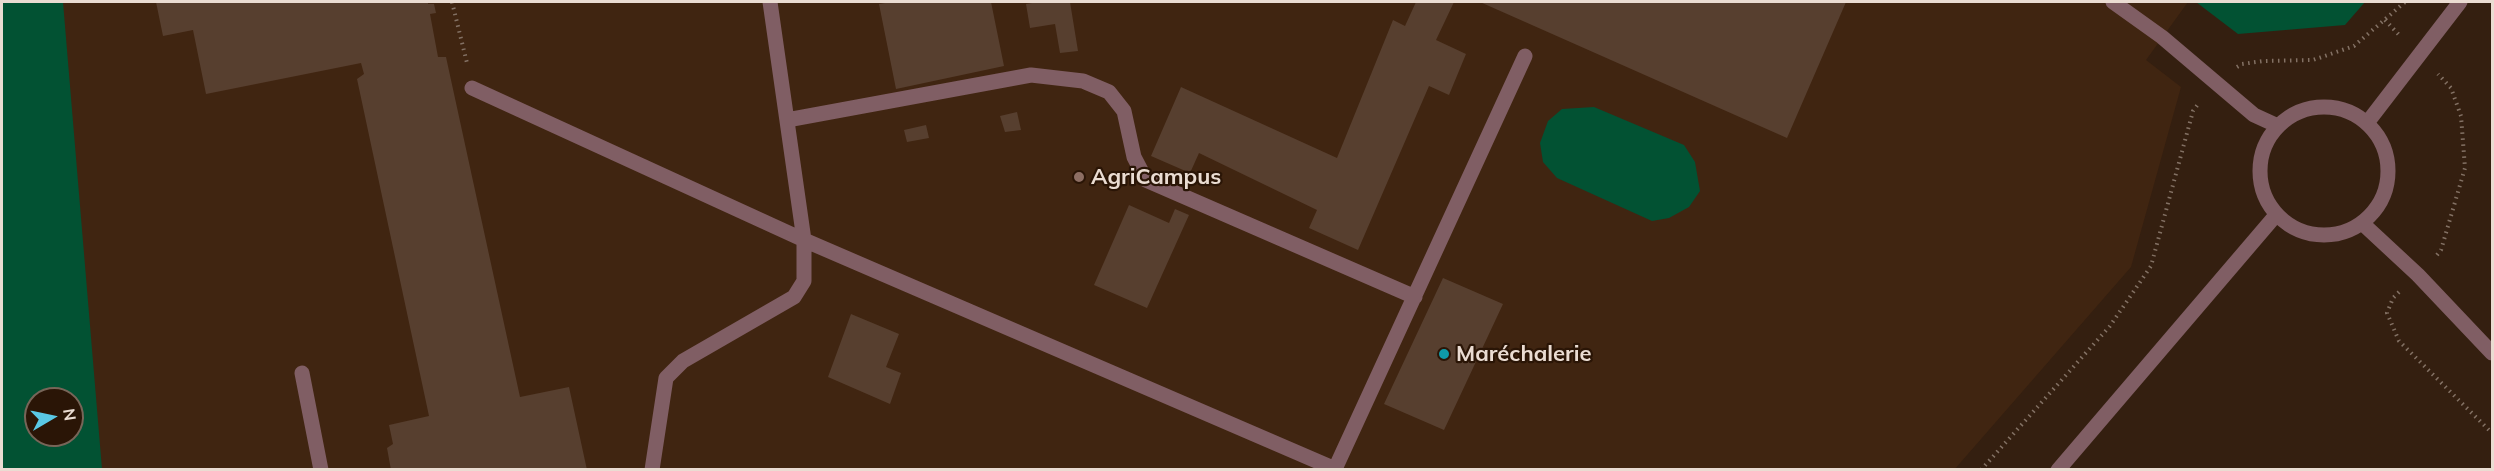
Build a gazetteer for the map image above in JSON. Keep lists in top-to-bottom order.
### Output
{
  "places": ["AgriCampus", "Maréchalerie"],
  "north": "right"
}
